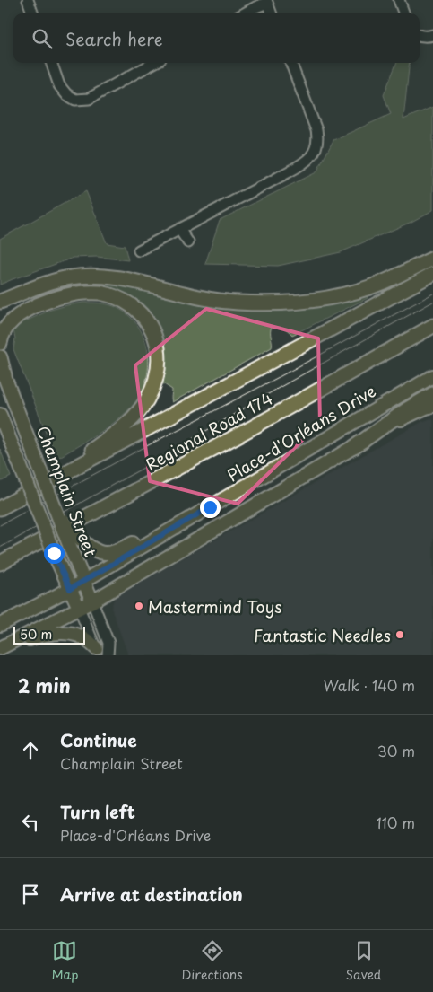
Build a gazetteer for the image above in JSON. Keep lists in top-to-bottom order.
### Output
{
  "streets": {
    "highway": ["Regional Road 174"],
    "main road": ["Place-d'Orléans Drive", "Champlain Street"]
  },
  "crossings": [
    ["Place-d'Orléans Drive", "Champlain Street"]
  ],
  "places": ["Mastermind Toys", "Fantastic Needles"],
  "scale_bar": "50 m",
  "page": {
    "search": "Search here",
    "scale": "50 m",
    "heading": ["2 min", "Walk · 140 m"],
    "list": [
      ["Continue", "Champlain Street", "30 m"],
      ["Turn left", "Place-d'Orléans Drive", "110 m"],
      "Arrive at destination"
    ],
    "nav": ["Map", "Directions", "Saved"]
  }
}
